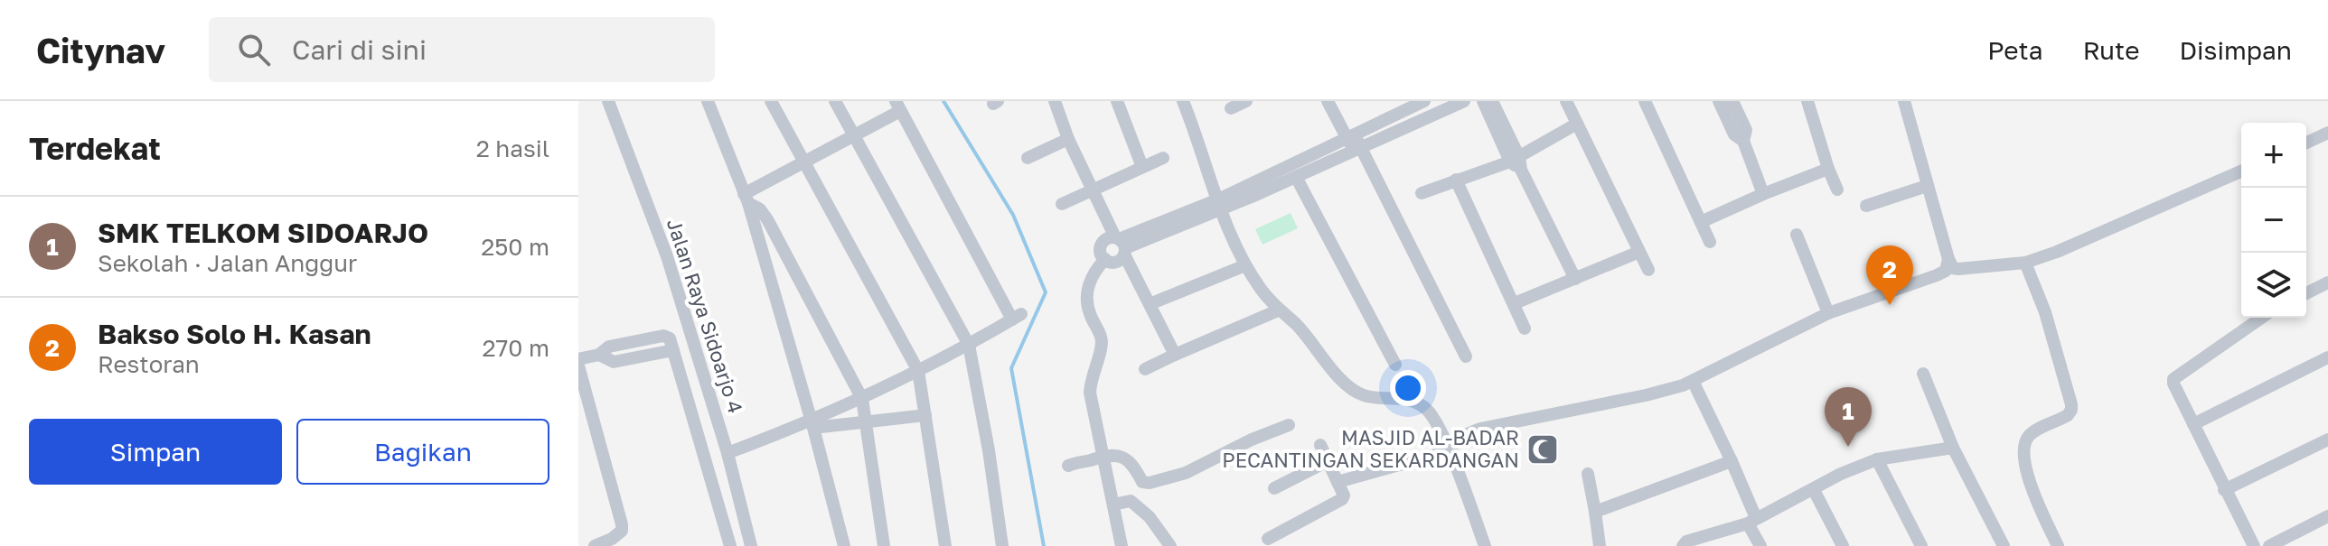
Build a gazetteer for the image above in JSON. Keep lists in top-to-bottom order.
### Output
{
  "streets": {
    "street": ["Jalan Raya Sidoarjo 4"]
  },
  "places": {
    "mosque": ["MASJID AL-BADAR PECANTINGAN SEKARDANGAN"]
  },
  "page": {
    "header": "Citynav",
    "search": "Cari di sini",
    "nav": ["Peta", "Rute", "Disimpan"],
    "heading": ["Terdekat", "2 hasil"],
    "map_buttons": ["+", "−"],
    "list": [
      {
        "mark": "1",
        "name": "SMK TELKOM SIDOARJO",
        "note": "Sekolah · Jalan Anggur",
        "value": "250 m"
      },
      {
        "mark": "2",
        "name": "Bakso Solo H. Kasan",
        "note": "Restoran",
        "value": "270 m"
      }
    ],
    "pins": ["2", "1"],
    "buttons": ["Simpan", "Bagikan"]
  }
}
